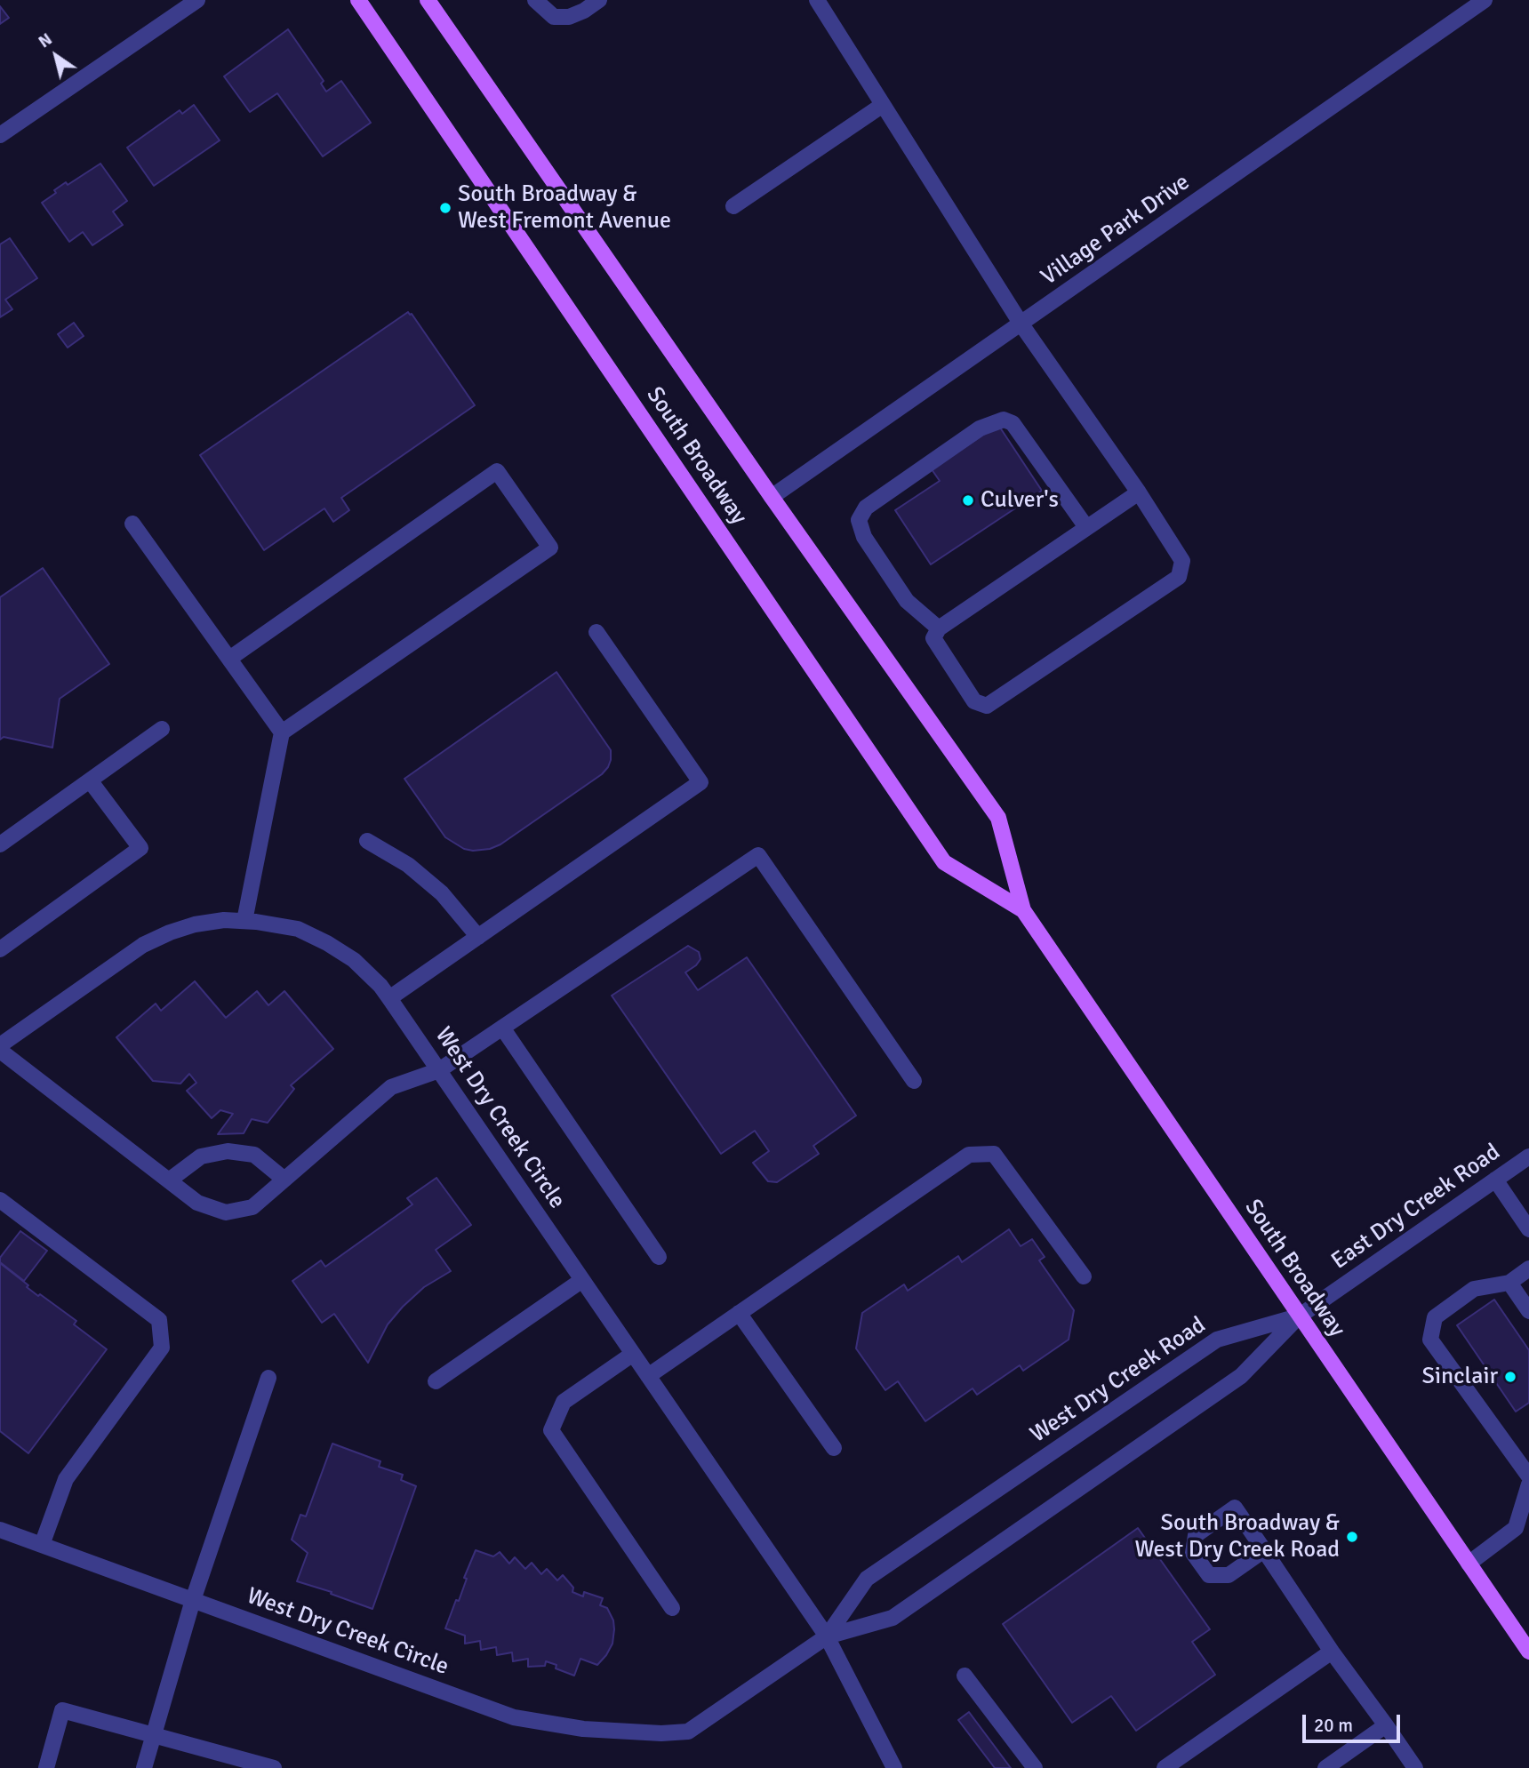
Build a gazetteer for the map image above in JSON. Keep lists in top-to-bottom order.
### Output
{
  "streets": {
    "main road": ["South Broadway"],
    "street": [
      "Village Park Drive",
      "West Dry Creek Circle",
      "East Dry Creek Road",
      "West Dry Creek Road"
    ]
  },
  "crossings": [
    ["Village Park Drive", "South Broadway"],
    ["South Broadway", "East Dry Creek Road"],
    ["South Broadway", "West Dry Creek Road"],
    ["West Dry Creek Circle", "West Dry Creek Road"],
    ["East Dry Creek Road", "West Dry Creek Road"]
  ],
  "places": [
    "South Broadway & West Fremont Avenue",
    "Culver's",
    "Sinclair",
    "South Broadway & West Dry Creek Road"
  ],
  "scale_bar": "20 m",
  "north": "top left"
}
